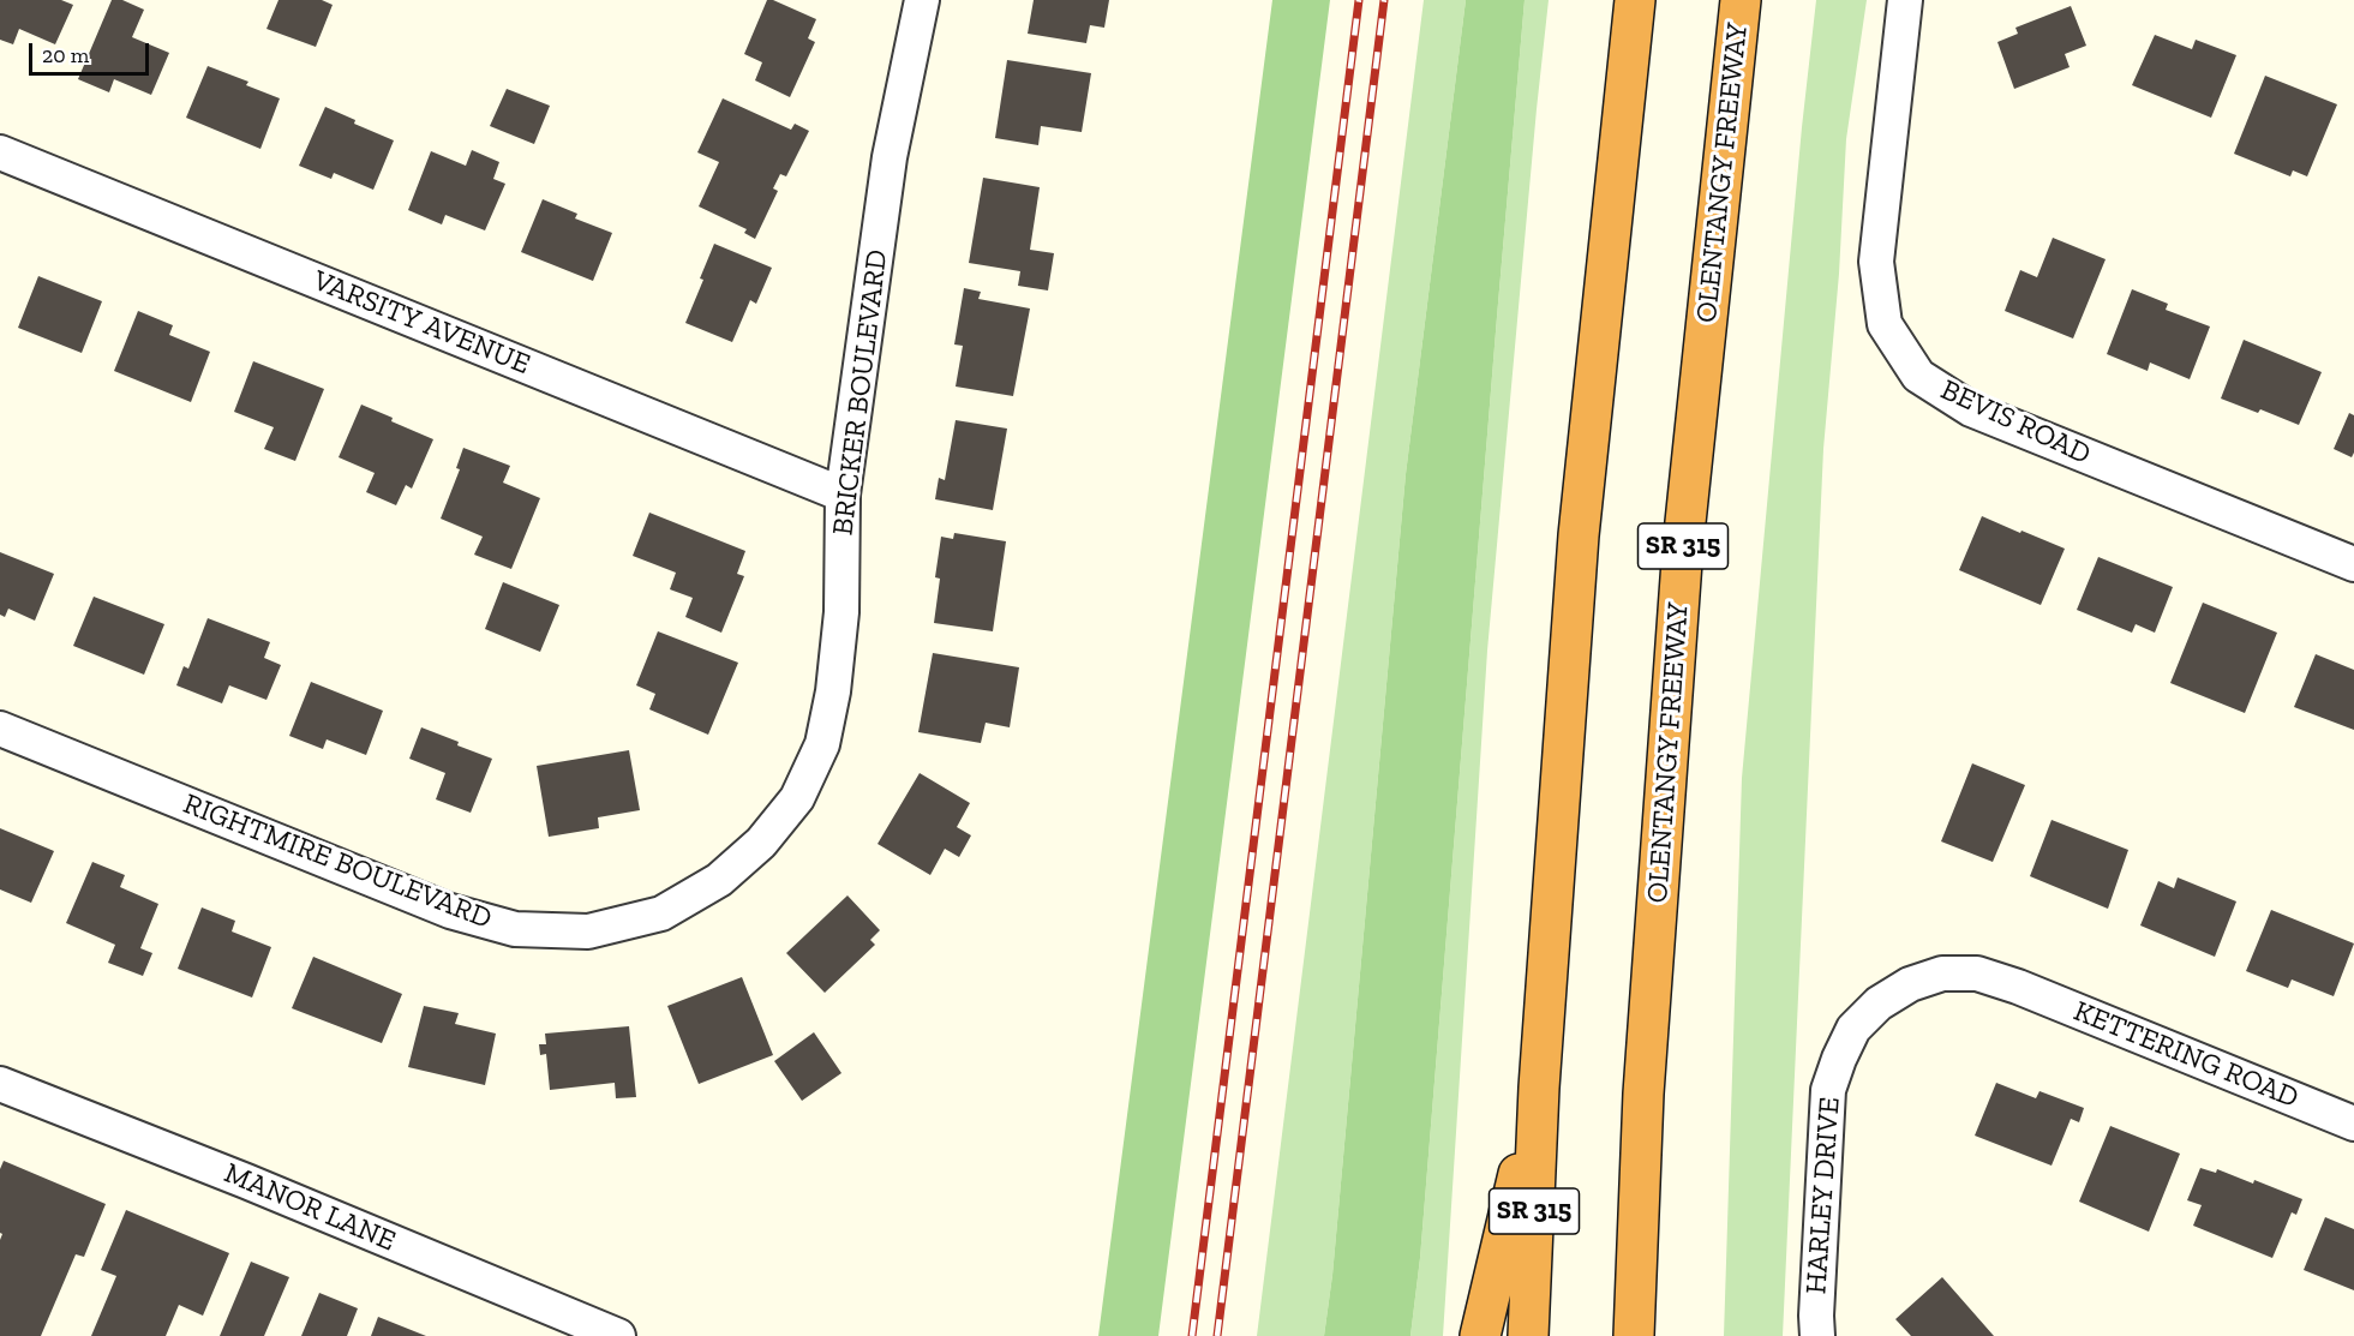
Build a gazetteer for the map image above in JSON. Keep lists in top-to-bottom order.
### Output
{
  "streets": {
    "highway": ["OLENTANGY FREEWAY", "SR 315"],
    "street": [
      "VARSITY AVENUE",
      "BRICKER BOULEVARD",
      "BEVIS ROAD",
      "RIGHTMIRE BOULEVARD",
      "KETTERING ROAD",
      "HARLEY DRIVE",
      "MANOR LANE"
    ]
  },
  "crossings": [
    ["VARSITY AVENUE", "BRICKER BOULEVARD"],
    ["BRICKER BOULEVARD", "RIGHTMIRE BOULEVARD"],
    ["KETTERING ROAD", "HARLEY DRIVE"]
  ],
  "scale_bar": "20 m"
}
